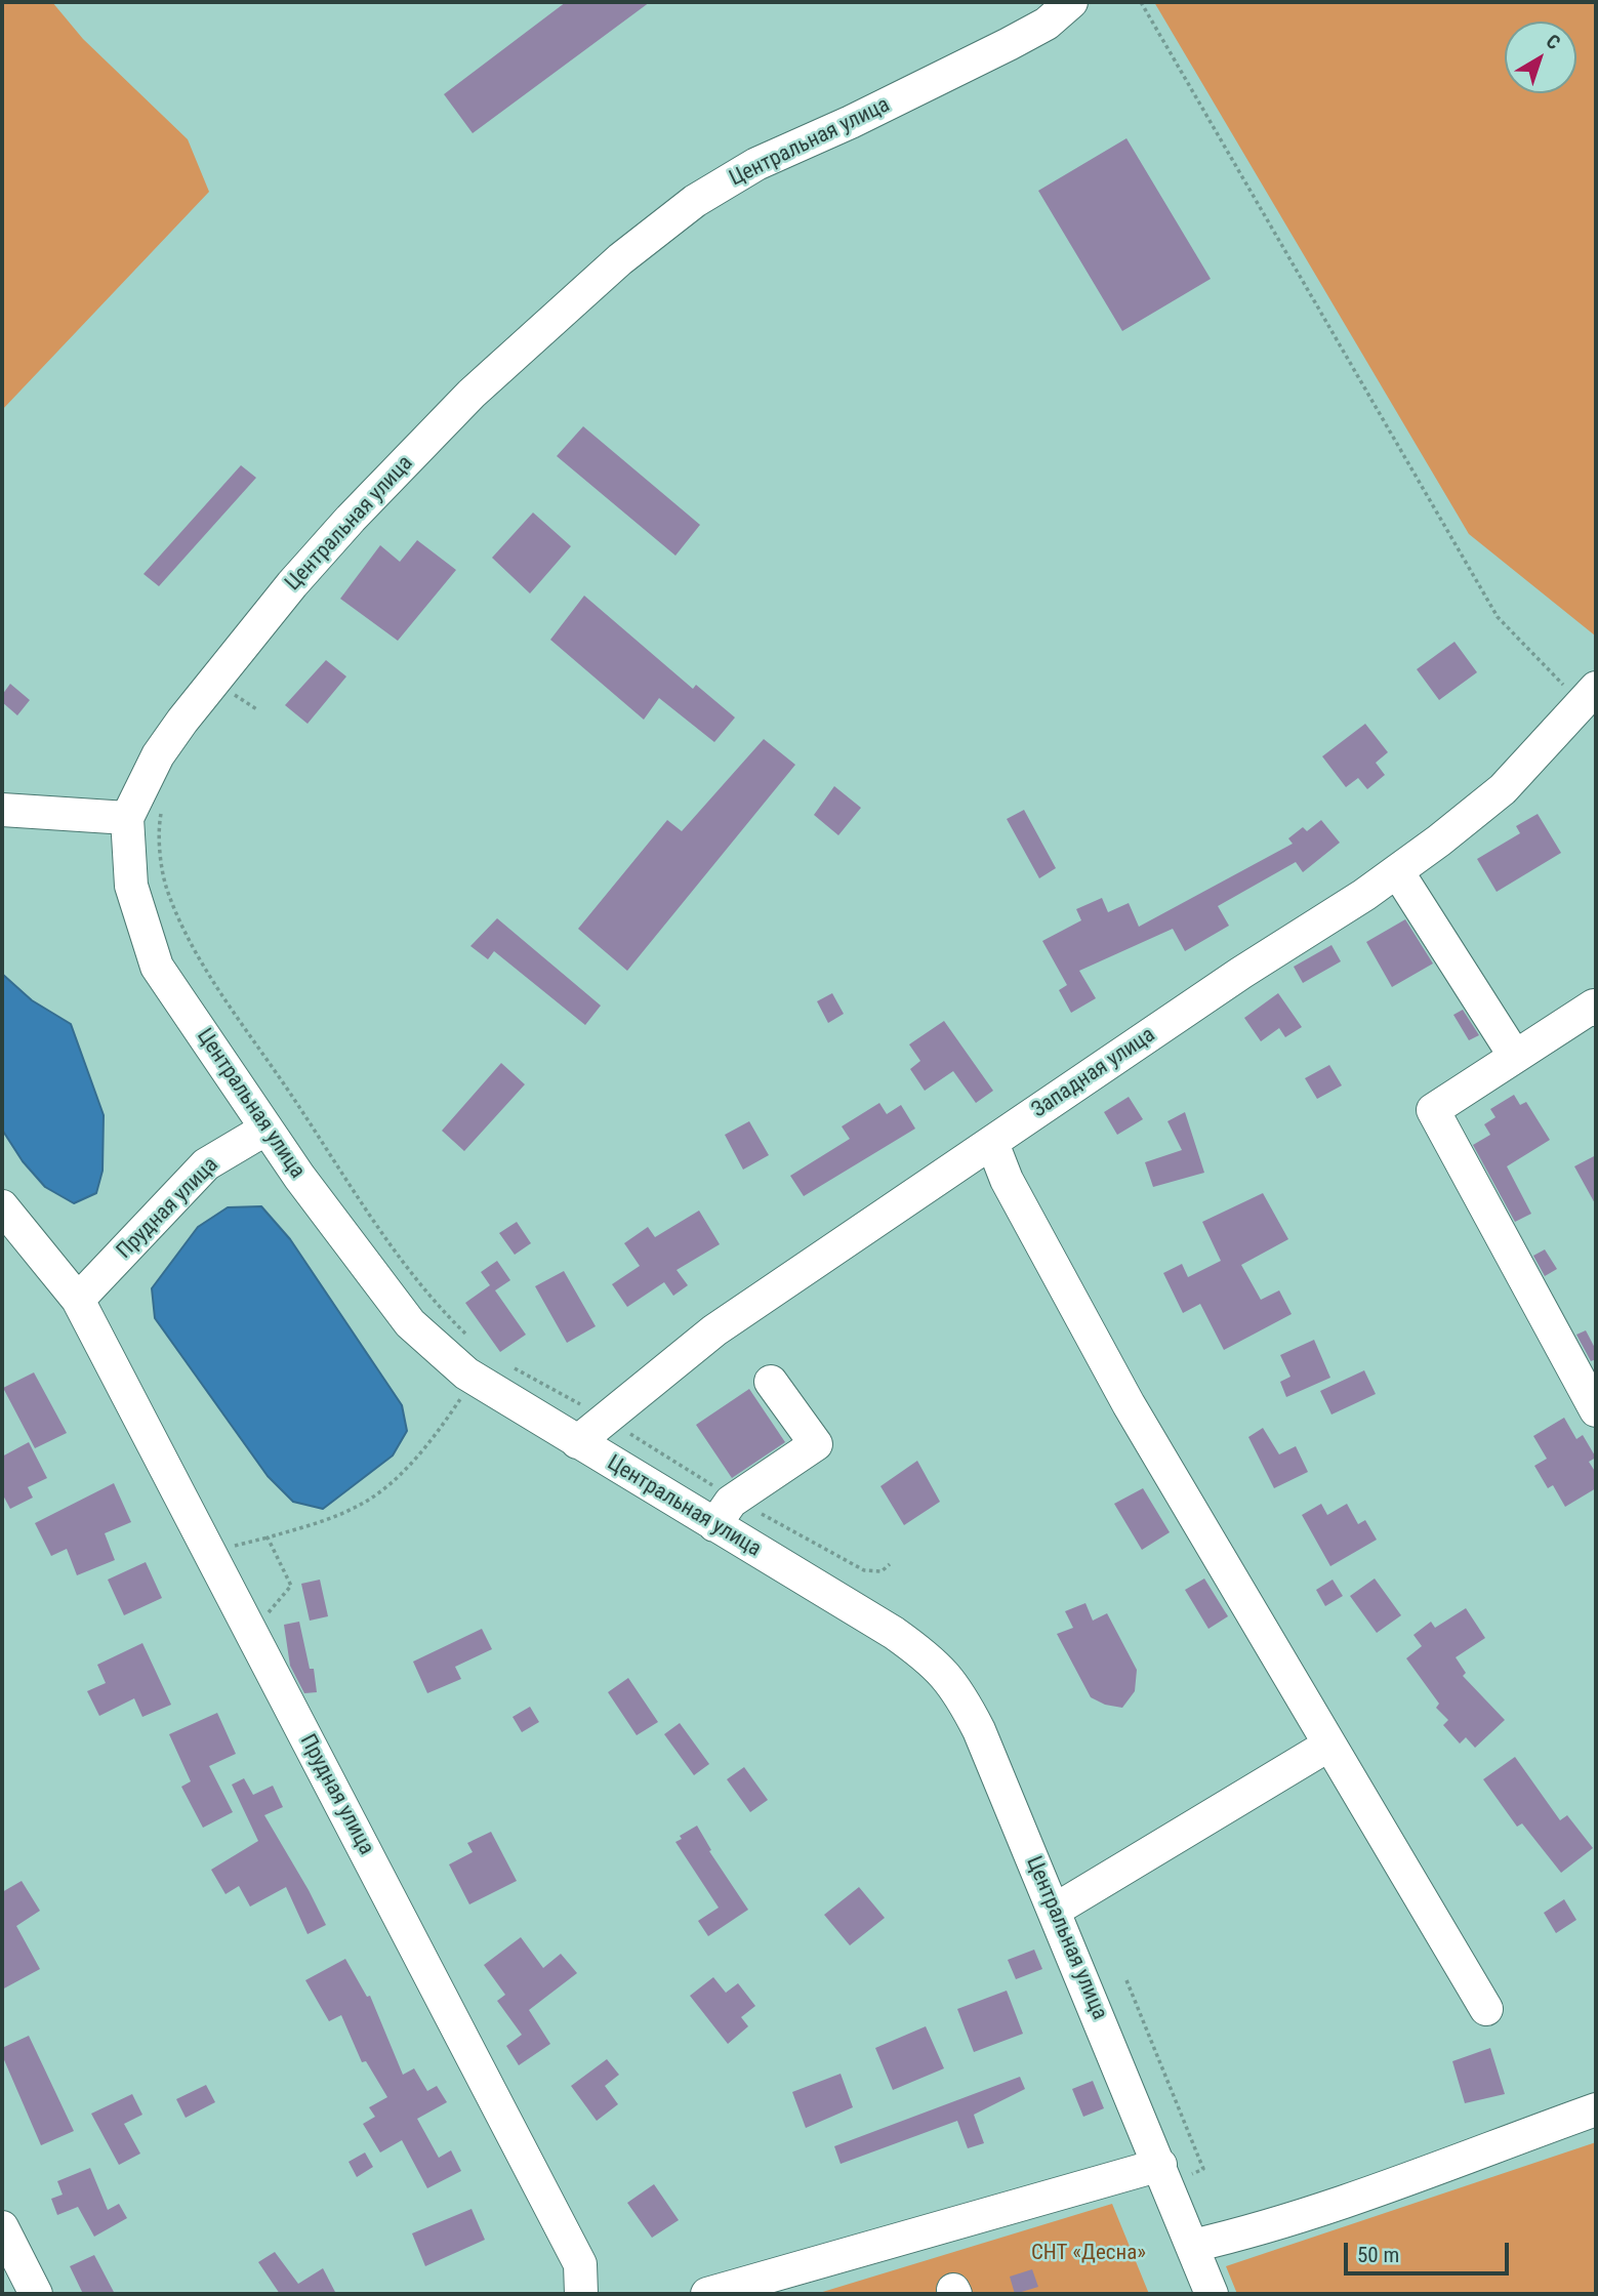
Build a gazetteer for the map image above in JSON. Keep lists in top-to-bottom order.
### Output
{
  "streets": {
    "street": ["Центральная улица", "Западная улица", "Прудная улица"]
  },
  "crossings": [
    ["Центральная улица", "Западная улица"],
    ["Центральная улица", "Прудная улица"]
  ],
  "parks": ["СНТ «Десна»"],
  "scale_bar": "50 m",
  "north": "top right"
}
